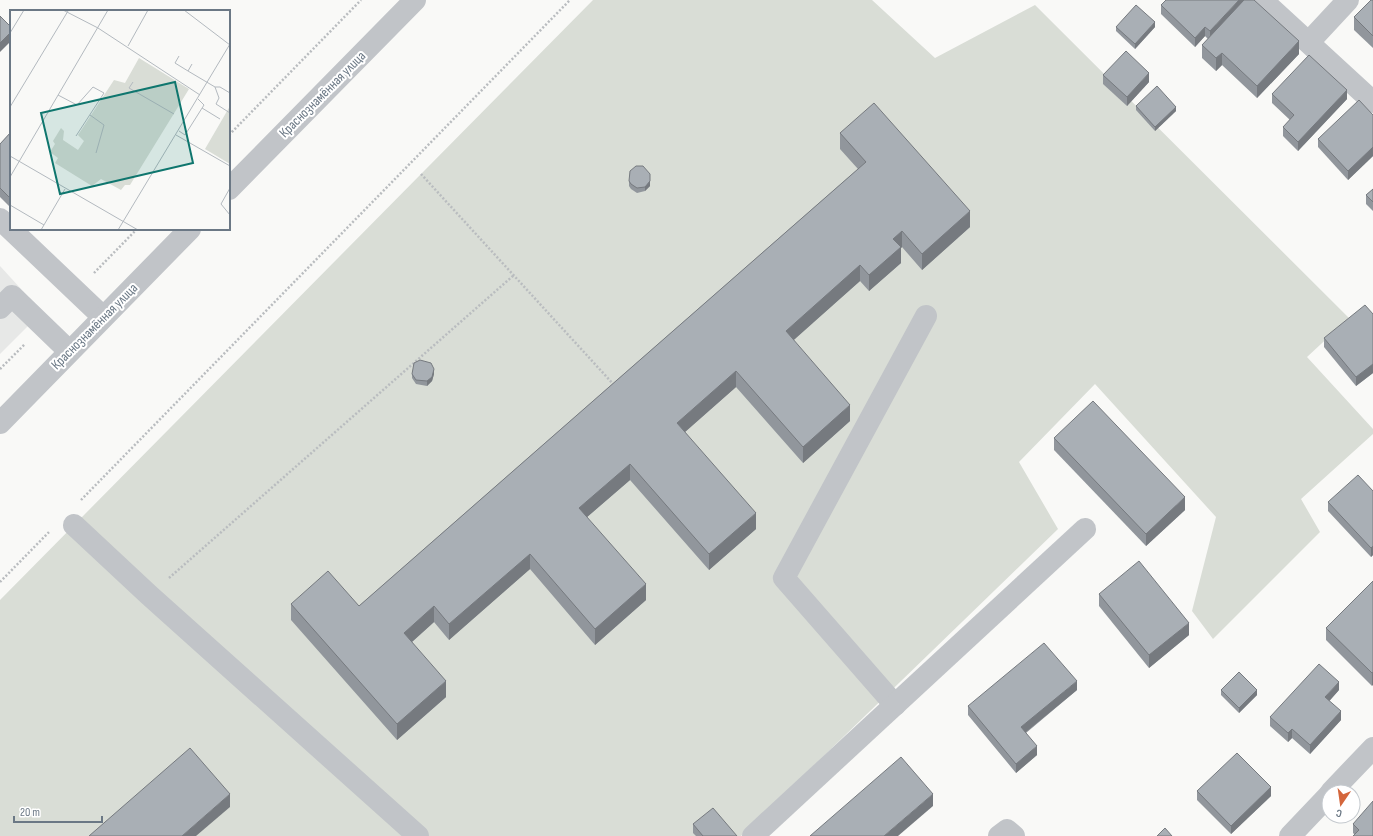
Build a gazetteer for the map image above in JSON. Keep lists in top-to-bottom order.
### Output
{
  "streets": {
    "street": ["Краснознамённая улица"]
  },
  "scale_bar": "20 m",
  "north": "bottom"
}
